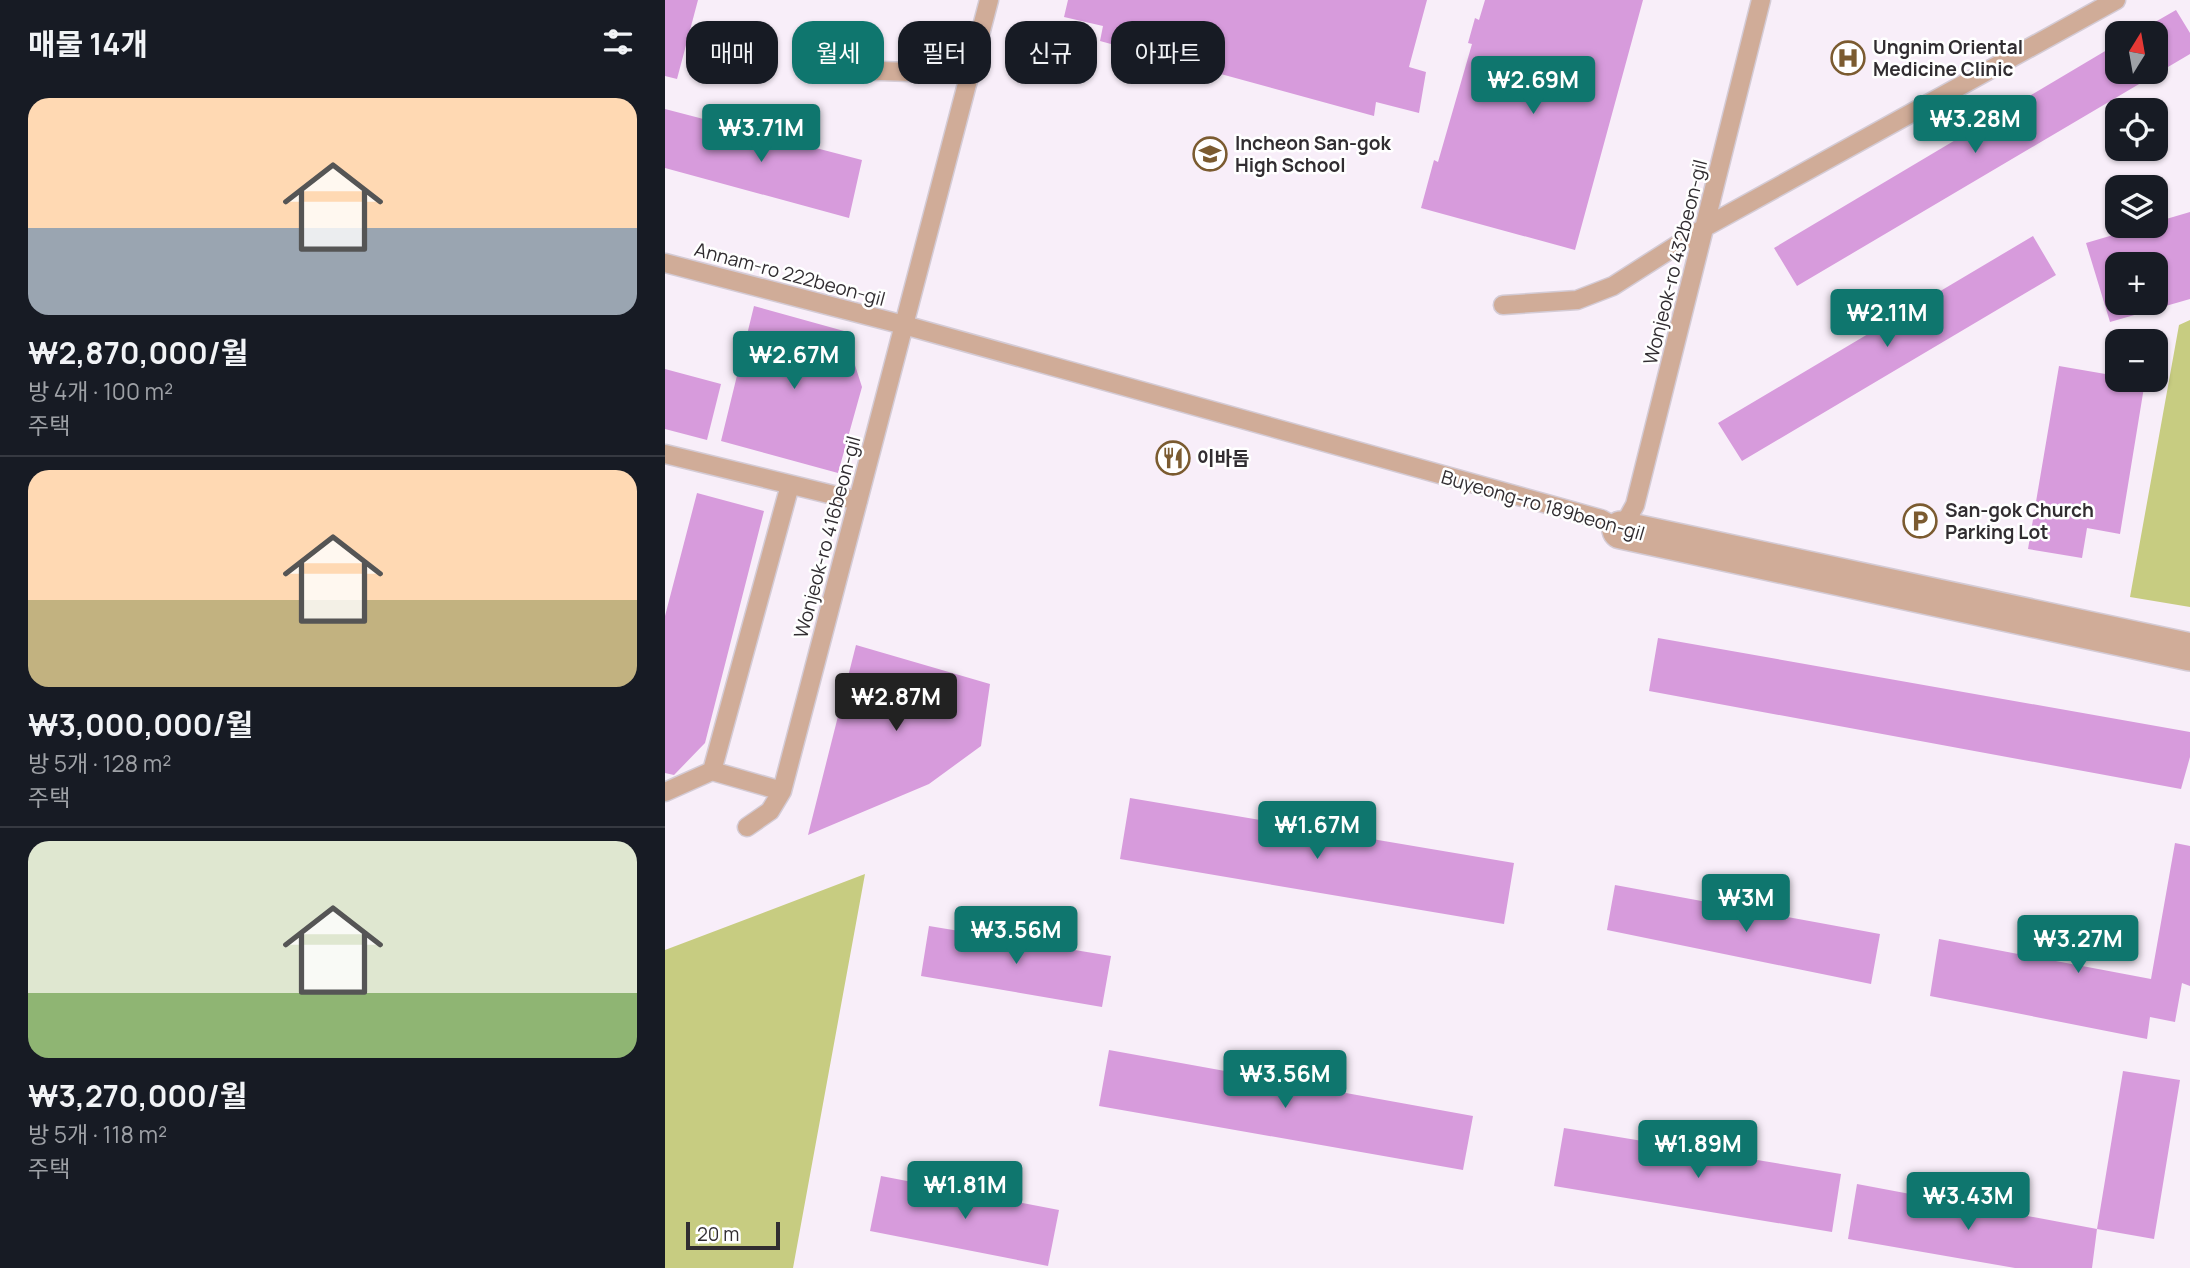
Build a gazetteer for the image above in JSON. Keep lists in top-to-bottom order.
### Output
{
  "streets": {
    "street": ["Buyeong-ro 189beon-gil"],
    "lane": ["Wonjeok-ro 432beon-gil", "Annam-ro 222beon-gil", "Wonjeok-ro 416beon-gil"]
  },
  "crossings": [
    ["Wonjeok-ro 432beon-gil", "Buyeong-ro 189beon-gil"],
    ["Annam-ro 222beon-gil", "Buyeong-ro 189beon-gil"],
    ["Annam-ro 222beon-gil", "Wonjeok-ro 416beon-gil"],
    ["Buyeong-ro 189beon-gil", "Wonjeok-ro 416beon-gil"]
  ],
  "places": {
    "hospital": ["Ungnim Oriental Medicine Clinic"],
    "school or university": ["Incheon San-gok High School"],
    "restaurant": ["이바돔"],
    "parking": ["San-gok Church Parking Lot"]
  },
  "scale_bar": "20 m",
  "north": "top",
  "page": {
    "heading": "매물 14개",
    "map_buttons": ["+", "−"],
    "chip": [
      "매매",
      "월세",
      "필터",
      "신규",
      "아파트"
    ],
    "price": [
      "₩2.69M",
      "₩3.28M",
      "₩3.71M",
      "₩2.11M",
      "₩2.67M",
      "₩2.87M",
      "₩1.67M",
      "₩3M",
      "₩3.56M",
      "₩3.27M",
      "₩3.56M",
      "₩1.89M",
      "₩1.81M",
      "₩3.43M"
    ],
    "list": [
      {
        "name": "₩2,870,000/월",
        "note": "방 4개 · 100 m² · 주택"
      },
      {
        "name": "₩3,000,000/월",
        "note": "방 5개 · 128 m² · 주택"
      },
      {
        "name": "₩3,270,000/월",
        "note": "방 5개 · 118 m² · 주택"
      }
    ],
    "scale": "20 m"
  }
}
